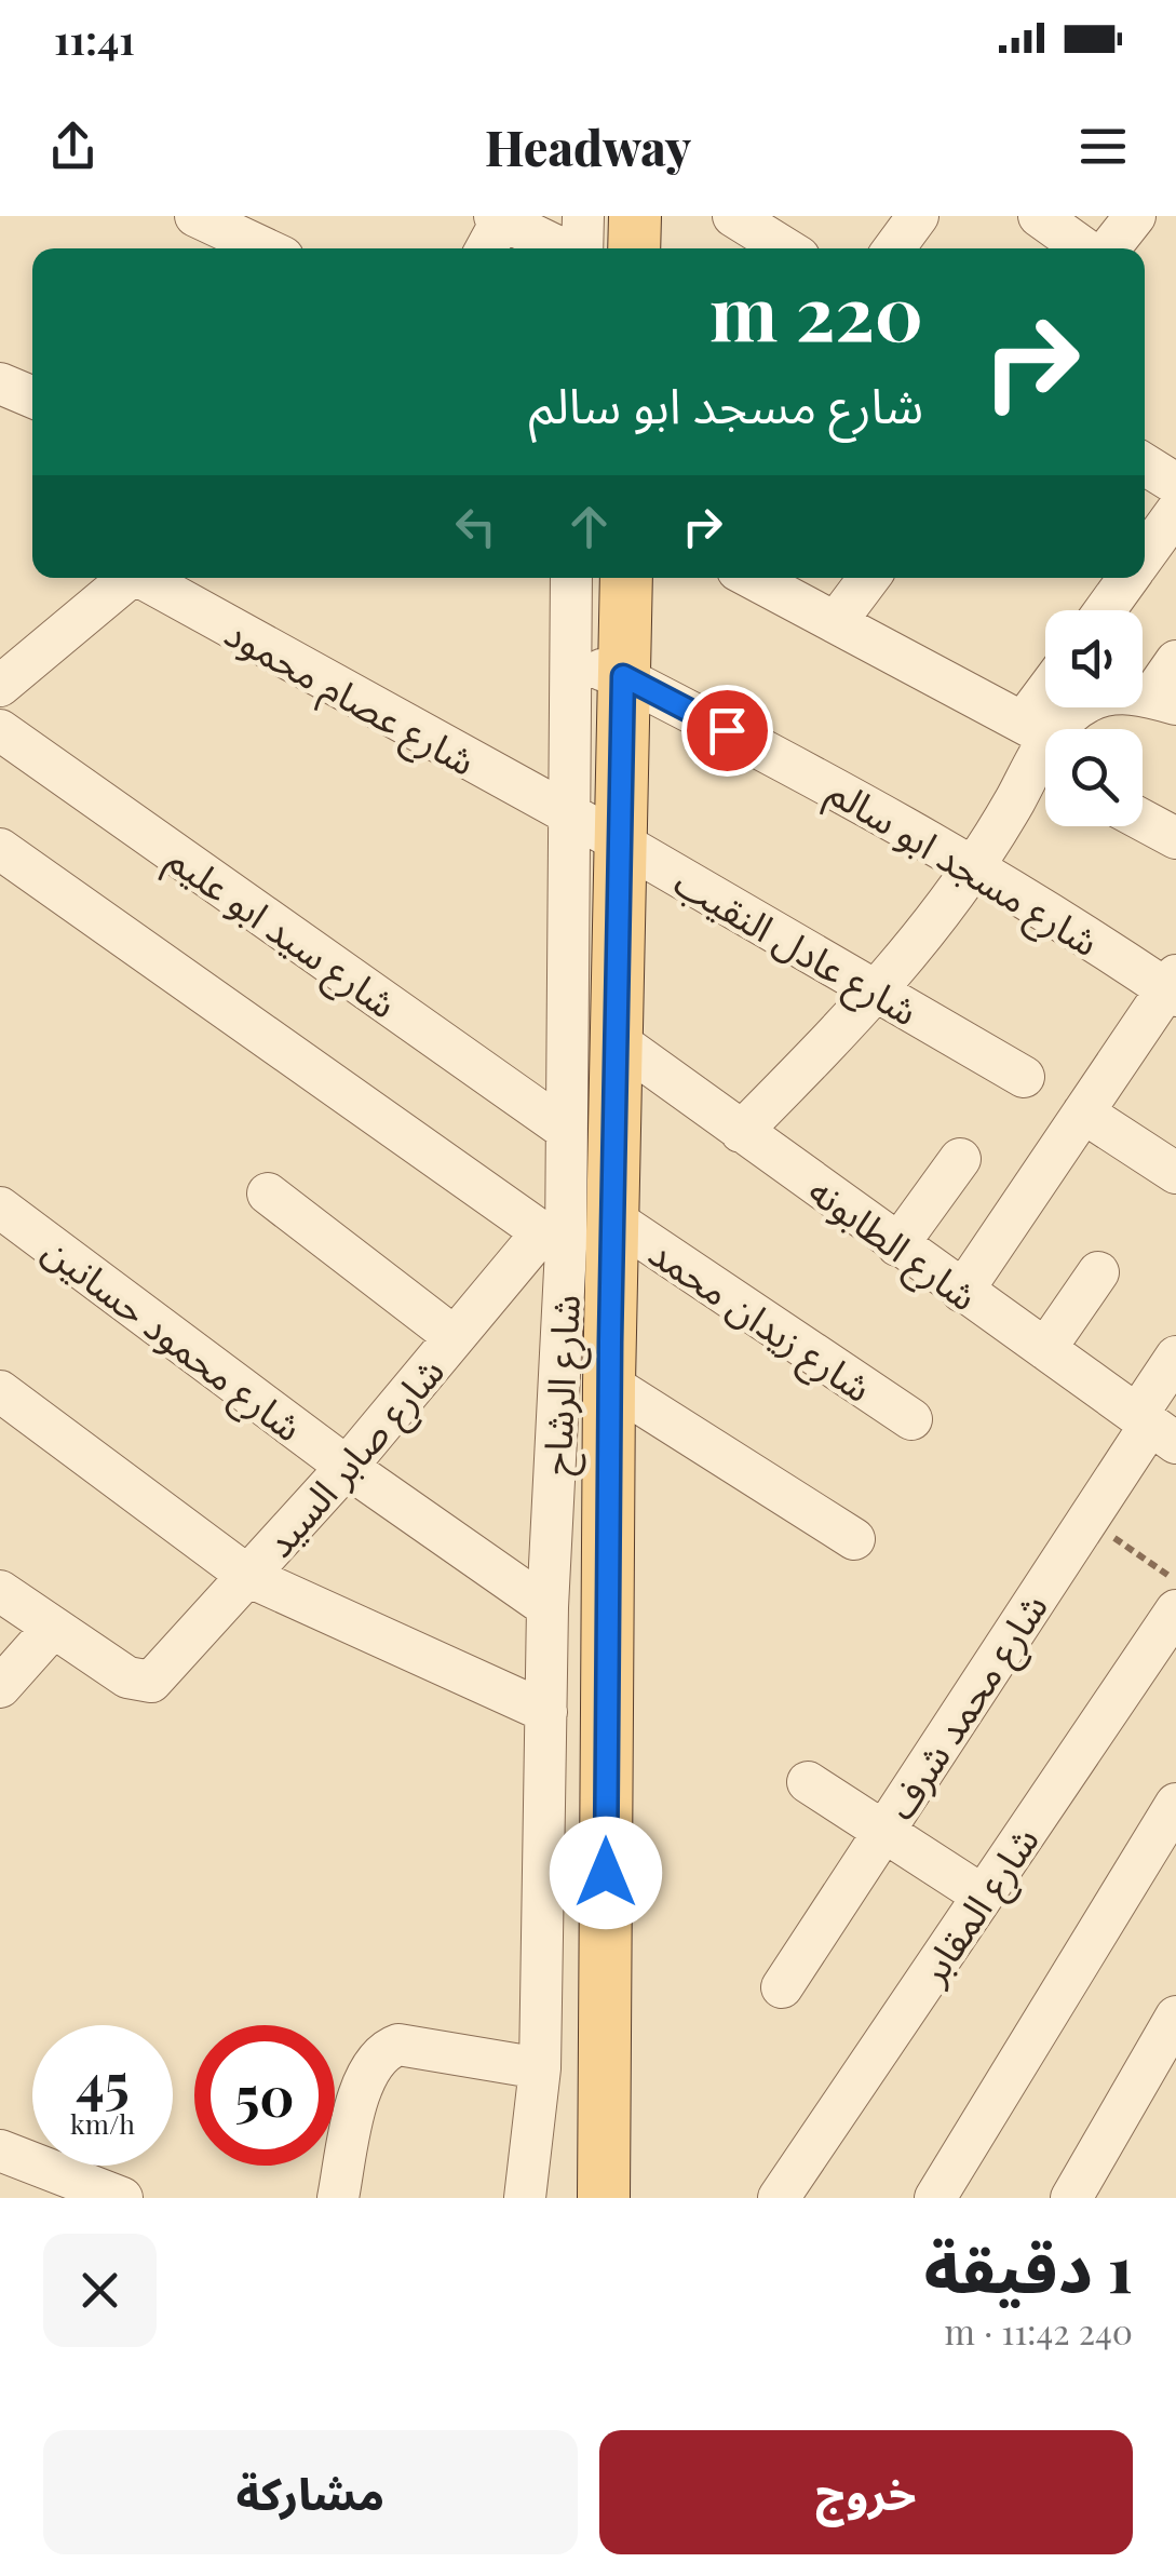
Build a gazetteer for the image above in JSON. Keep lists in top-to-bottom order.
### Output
{
  "streets": {
    "main road": ["شارع الرشاح"],
    "street": [
      "شارع عصام محمود",
      "شارع مسجد ابو سالم",
      "شارع سيد ابو عليم",
      "شارع عادل النقيب",
      "شارع الطابونه",
      "شارع زيدان محمد",
      "شارع محمود حسانين",
      "شارع صابر السيد",
      "شارع محمد شرف",
      "شارع المقابر"
    ]
  },
  "crossings": [
    ["شارع عصام محمود", "شارع عادل النقيب"],
    ["شارع عصام محمود", "شارع الرشاح"],
    ["شارع مسجد ابو سالم", "شارع الرشاح"],
    ["شارع سيد ابو عليم", "شارع الرشاح"],
    ["شارع عادل النقيب", "شارع الرشاح"],
    ["شارع الطابونه", "شارع الرشاح"],
    ["شارع الطابونه", "شارع محمد شرف"],
    ["شارع زيدان محمد", "شارع الرشاح"],
    ["شارع محمود حسانين", "شارع الرشاح"],
    ["شارع محمود حسانين", "شارع صابر السيد"],
    ["شارع الرشاح", "شارع صابر السيد"]
  ],
  "page": {
    "status": "11:41",
    "header": "Headway",
    "turn": ["220 m", "شارع مسجد ابو سالم"],
    "speed": "45 km/h",
    "limit": "50",
    "heading": ["1 دقيقة", "240 m · 11:42"],
    "buttons": ["خروج", "مشاركة"]
  }
}
